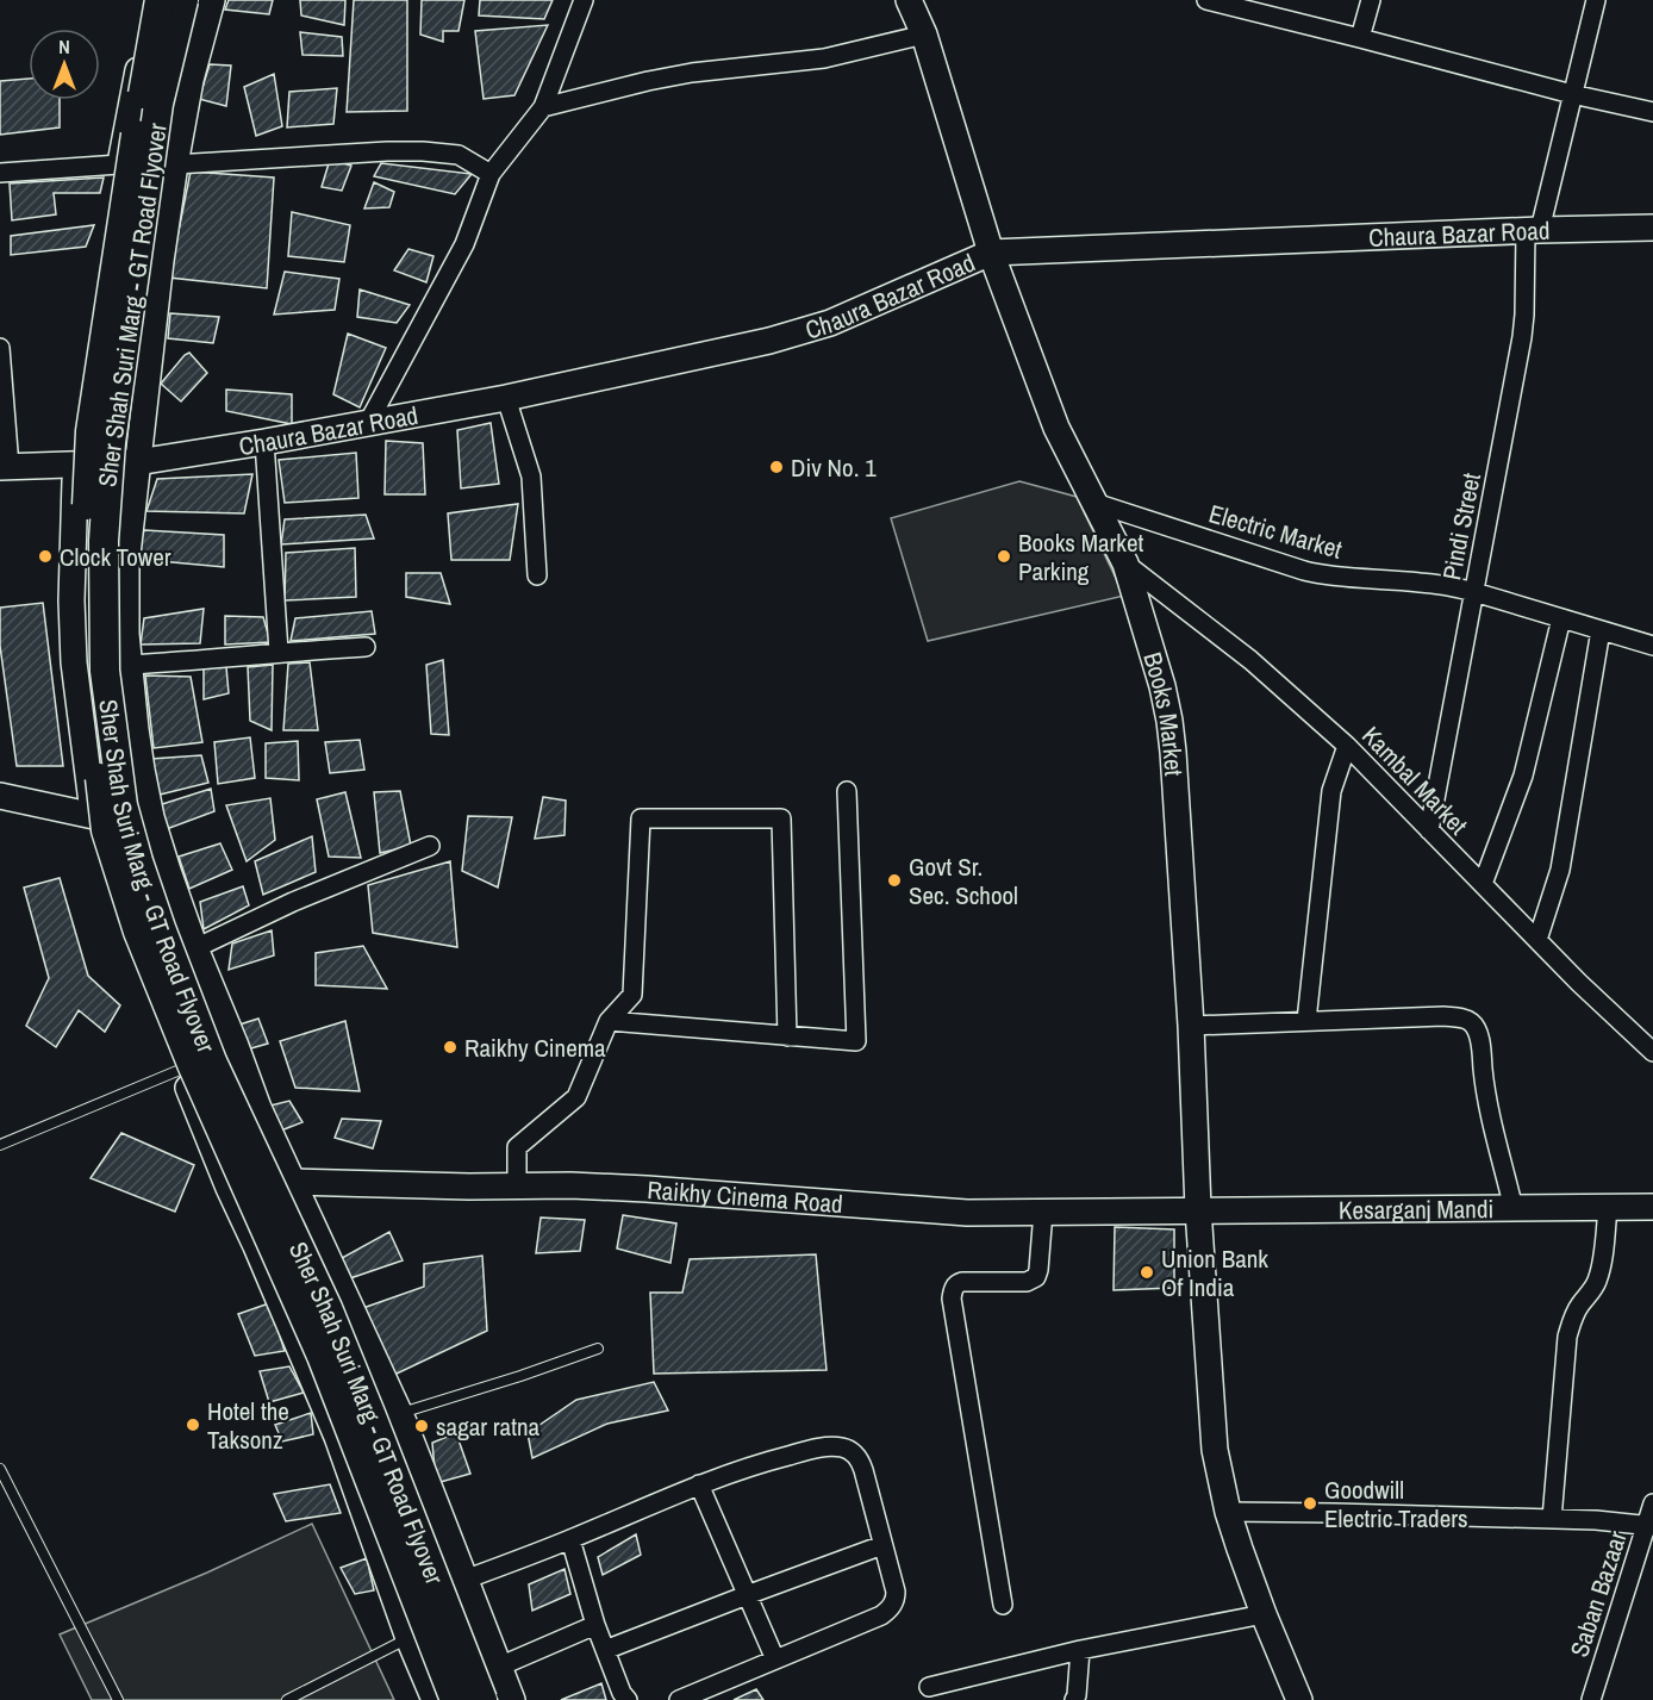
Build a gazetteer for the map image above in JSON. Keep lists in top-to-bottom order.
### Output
{
  "streets": {
    "main road": ["Sher Shah Suri Marg - GT Road Flyover"],
    "street": [
      "Chaura Bazar Road",
      "Pindi Street",
      "Electric Market",
      "Books Market",
      "Kambal Market",
      "Raikhy Cinema Road",
      "Kesarganj Mandi",
      "Saban Bazaar"
    ]
  },
  "crossings": [
    ["Chaura Bazar Road", "Pindi Street"],
    ["Chaura Bazar Road", "Books Market"],
    ["Pindi Street", "Electric Market"],
    ["Pindi Street", "Kambal Market"],
    ["Electric Market", "Books Market"],
    ["Books Market", "Kambal Market"],
    ["Books Market", "Raikhy Cinema Road"],
    ["Books Market", "Kesarganj Mandi"],
    ["Raikhy Cinema Road", "Kesarganj Mandi"]
  ],
  "places": [
    "Div No. 1",
    "Clock Tower",
    "Books Market Parking",
    "Govt Sr. Sec. School",
    "Raikhy Cinema",
    "Union Bank Of India",
    "Hotel the Taksonz",
    "sagar ratna",
    "Goodwill Electric Traders"
  ],
  "north": "top"
}
